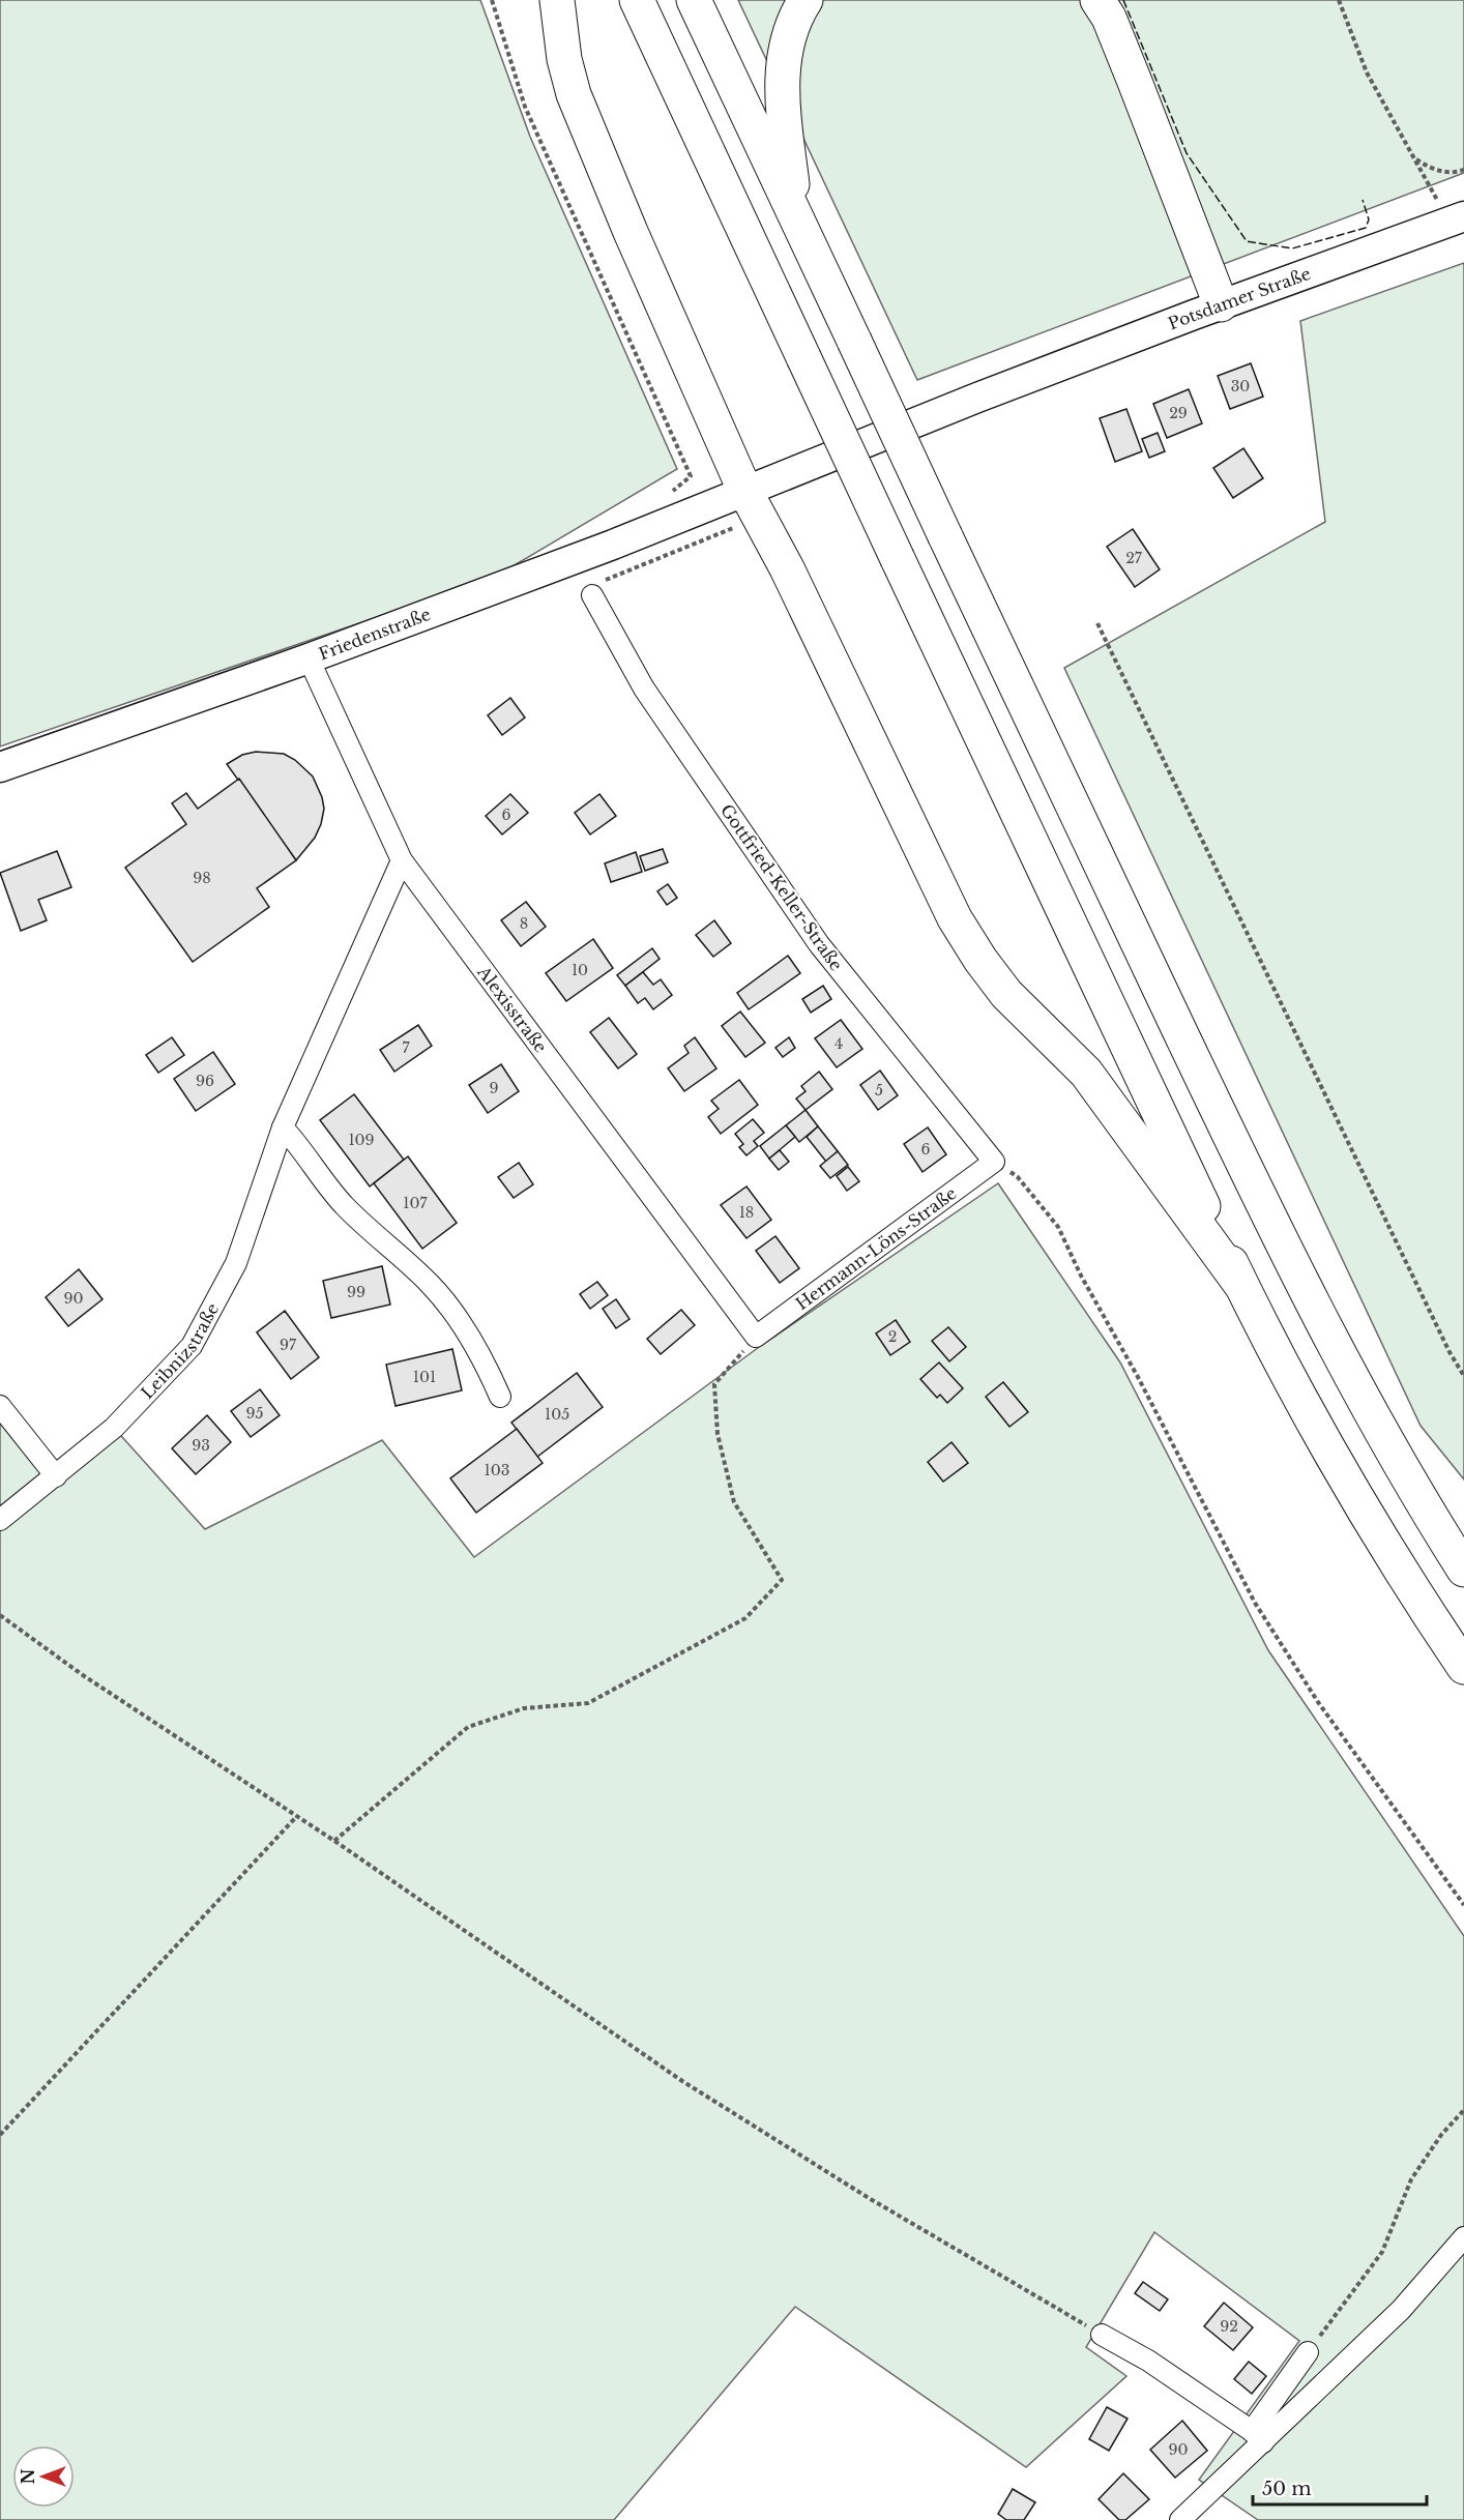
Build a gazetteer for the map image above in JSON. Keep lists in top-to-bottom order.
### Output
{
  "streets": {
    "main road": ["Potsdamer Straße", "Friedenstraße"],
    "street": [
      "Gottfried-Keller-Straße",
      "Alexisstraße",
      "Hermann-Löns-Straße",
      "Leibnizstraße"
    ]
  },
  "crossings": [
    ["Potsdamer Straße", "Friedenstraße"],
    ["Friedenstraße", "Alexisstraße"],
    ["Gottfried-Keller-Straße", "Hermann-Löns-Straße"],
    ["Alexisstraße", "Hermann-Löns-Straße"],
    ["Alexisstraße", "Leibnizstraße"]
  ],
  "house_numbers": [
    "30",
    "29",
    "27",
    "6",
    "98",
    "8",
    "10",
    "4",
    "7",
    "96",
    "9",
    "5",
    "109",
    "6",
    "107",
    "18",
    "99",
    "90",
    "2",
    "97",
    "101",
    "95",
    "105",
    "93",
    "103",
    "92",
    "90"
  ],
  "scale_bar": "50 m",
  "north": "left"
}
